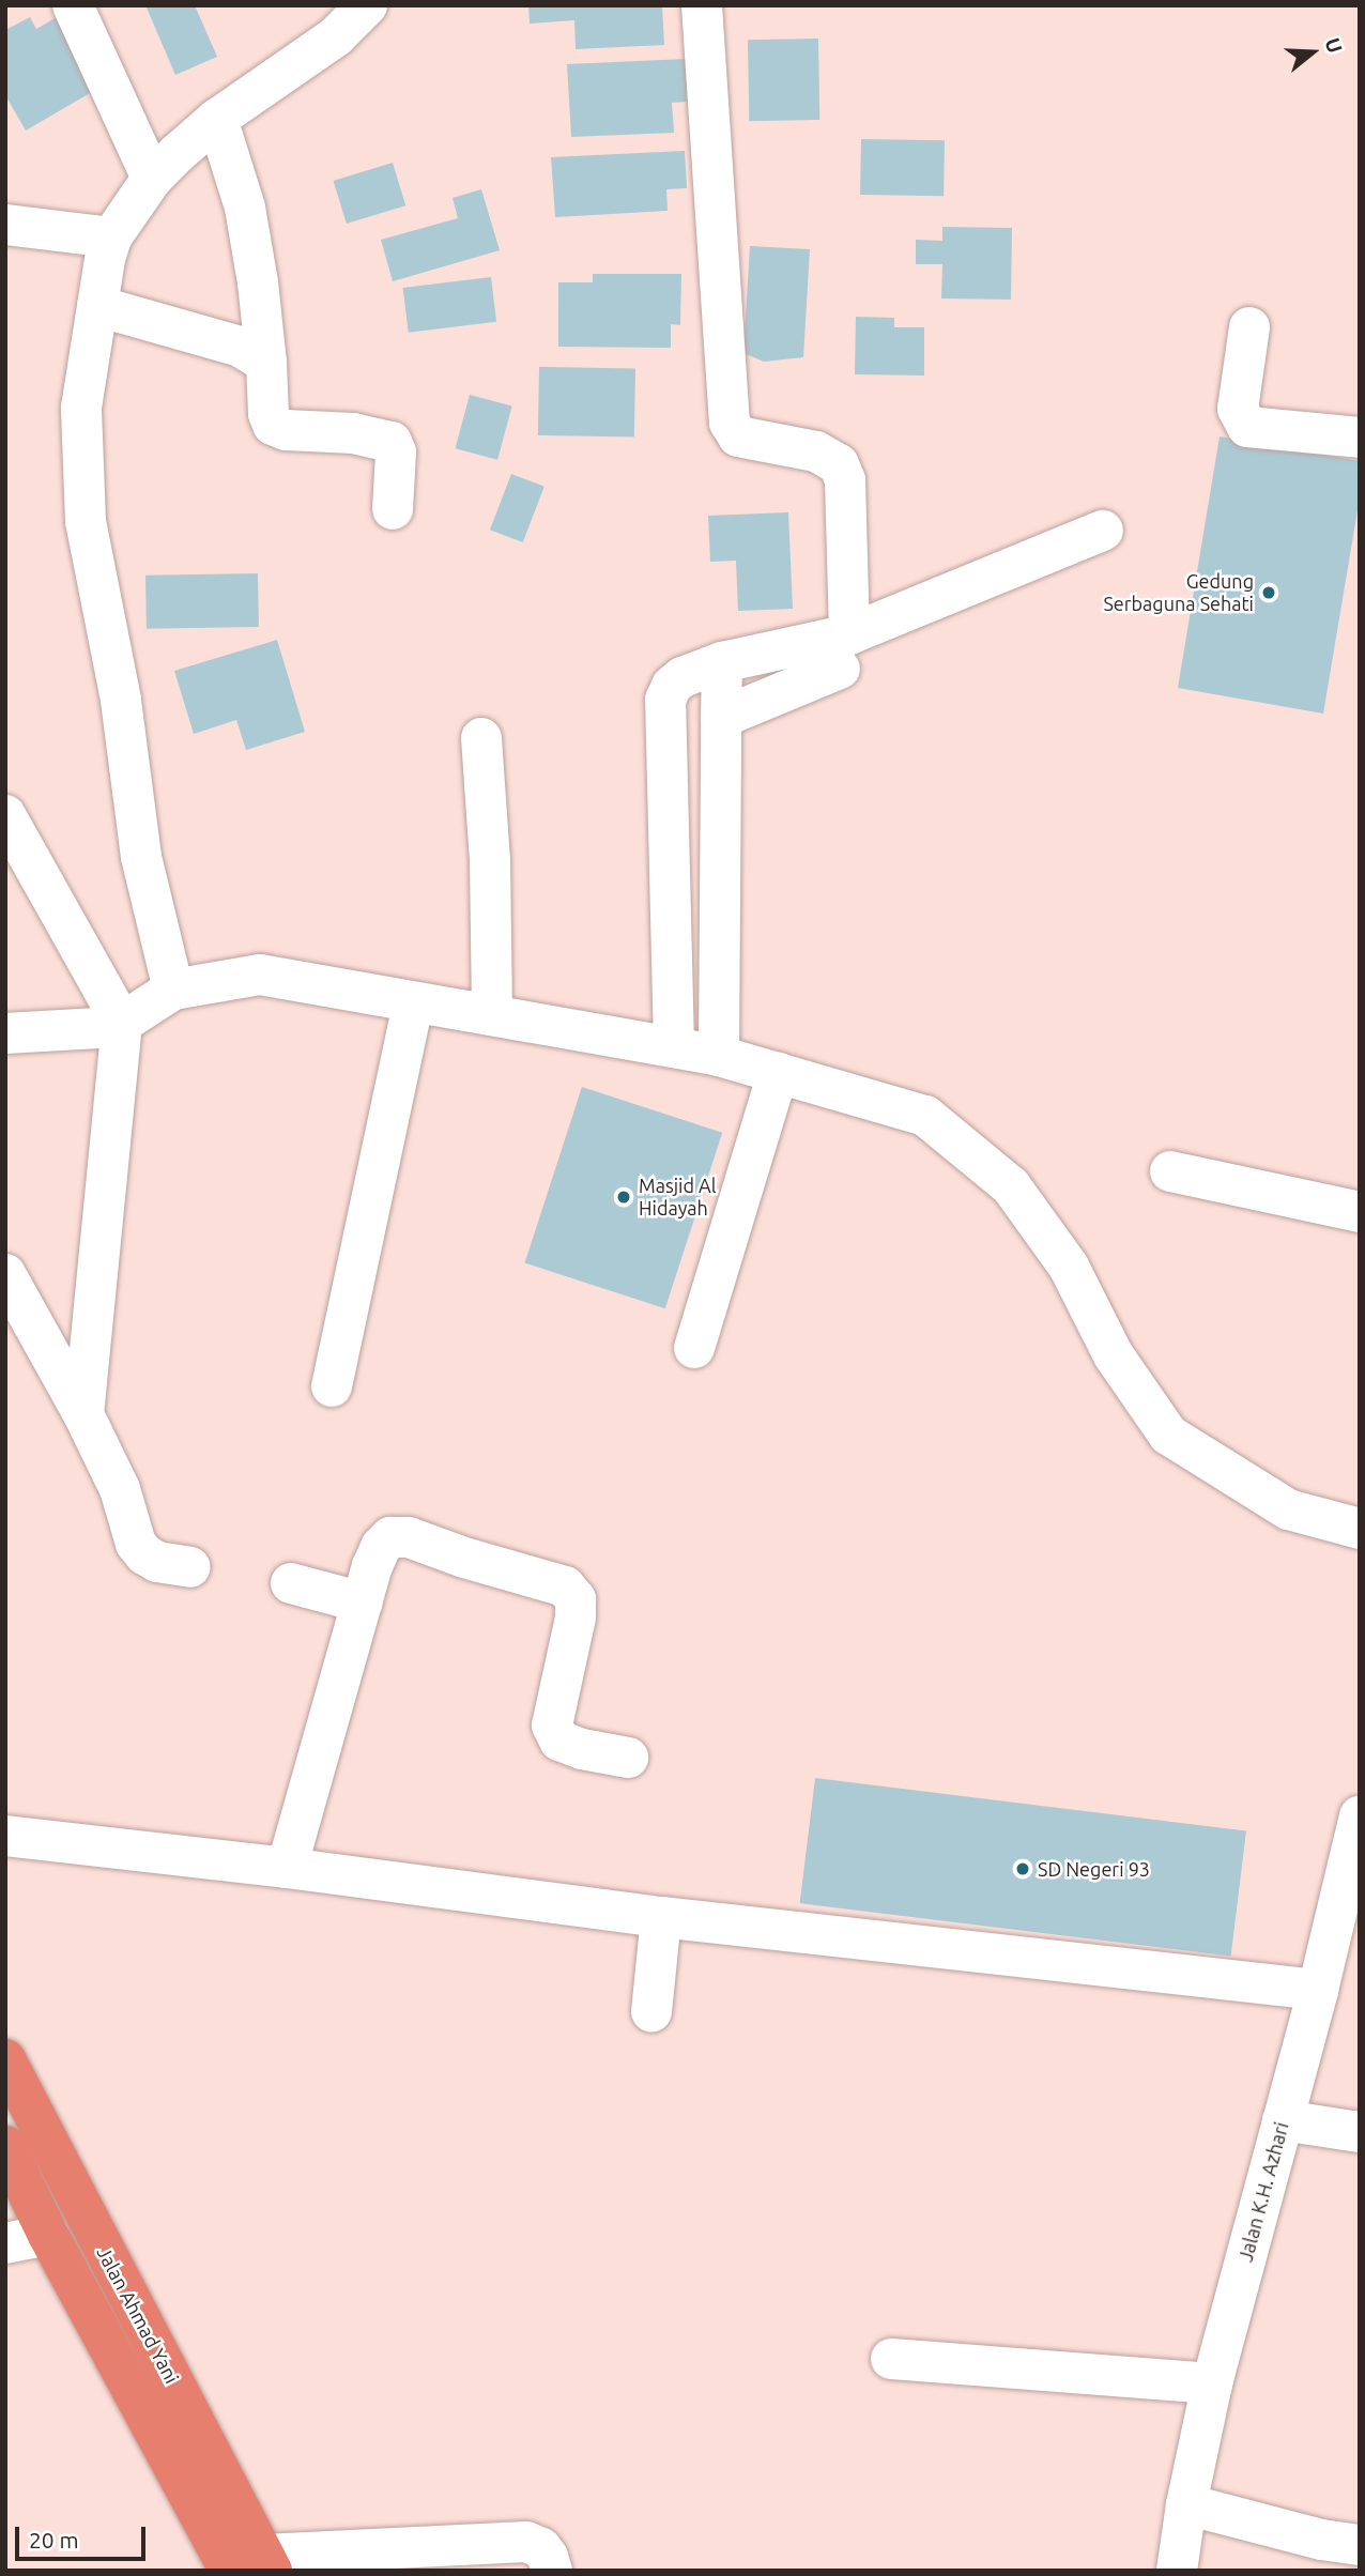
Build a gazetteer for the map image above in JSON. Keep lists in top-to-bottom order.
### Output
{
  "streets": {
    "highway": ["Jalan Ahmad Yani"],
    "street": ["Jalan K.H. Azhari"]
  },
  "places": ["Gedung Serbaguna Sehati", "Masjid Al Hidayah", "SD Negeri 93"],
  "scale_bar": "20 m",
  "north": "right"
}
